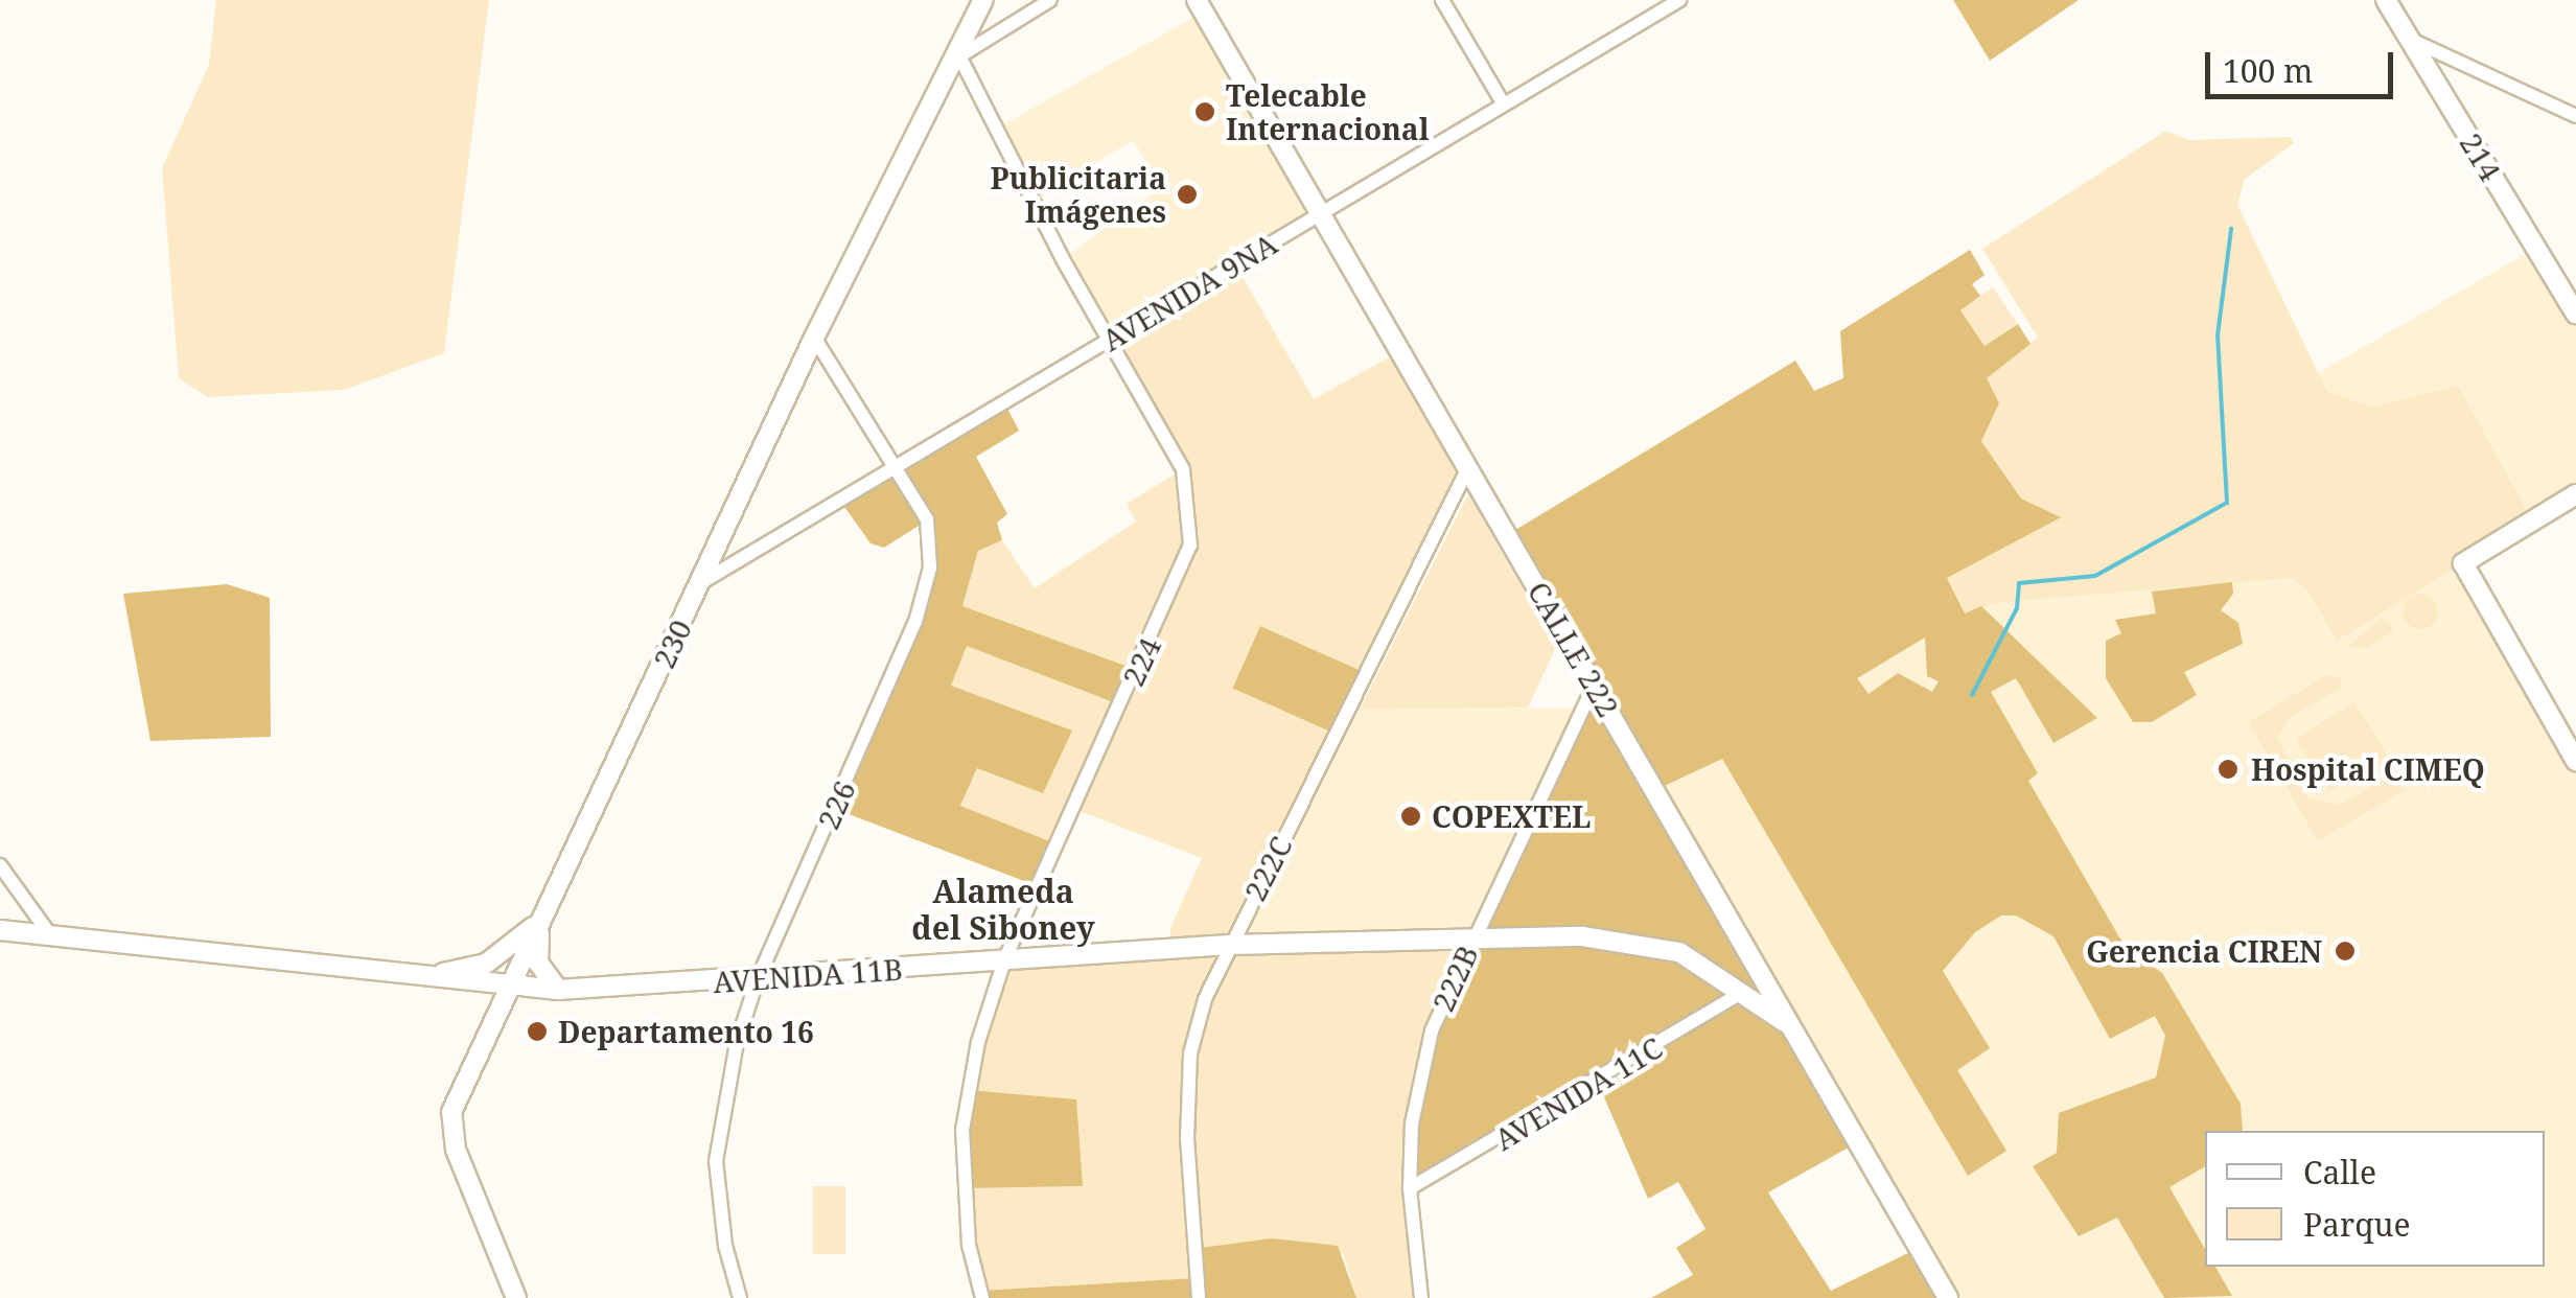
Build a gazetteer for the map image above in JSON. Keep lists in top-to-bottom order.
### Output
{
  "streets": {
    "street": [
      "214",
      "AVENIDA 9NA",
      "230",
      "CALLE 222",
      "224",
      "226",
      "222C",
      "AVENIDA 11B",
      "222B",
      "AVENIDA 11C"
    ]
  },
  "crossings": [
    ["AVENIDA 9NA", "230"],
    ["AVENIDA 9NA", "CALLE 222"],
    ["AVENIDA 9NA", "224"],
    ["AVENIDA 9NA", "226"],
    ["230", "224"],
    ["230", "226"],
    ["230", "AVENIDA 11B"],
    ["CALLE 222", "222C"],
    ["CALLE 222", "AVENIDA 11B"],
    ["CALLE 222", "222B"],
    ["224", "AVENIDA 11B"],
    ["226", "AVENIDA 11B"],
    ["222C", "AVENIDA 11B"],
    ["AVENIDA 11B", "222B"],
    ["AVENIDA 11B", "AVENIDA 11C"],
    ["222B", "AVENIDA 11C"]
  ],
  "districts": ["Alameda del Siboney"],
  "places": [
    "Telecable Internacional",
    "Publicitaria Imágenes",
    "Hospital CIMEQ",
    "COPEXTEL",
    "Gerencia CIREN",
    "Departamento 16"
  ],
  "legend": ["Calle", "Parque"],
  "scale_bar": "100 m"
}
